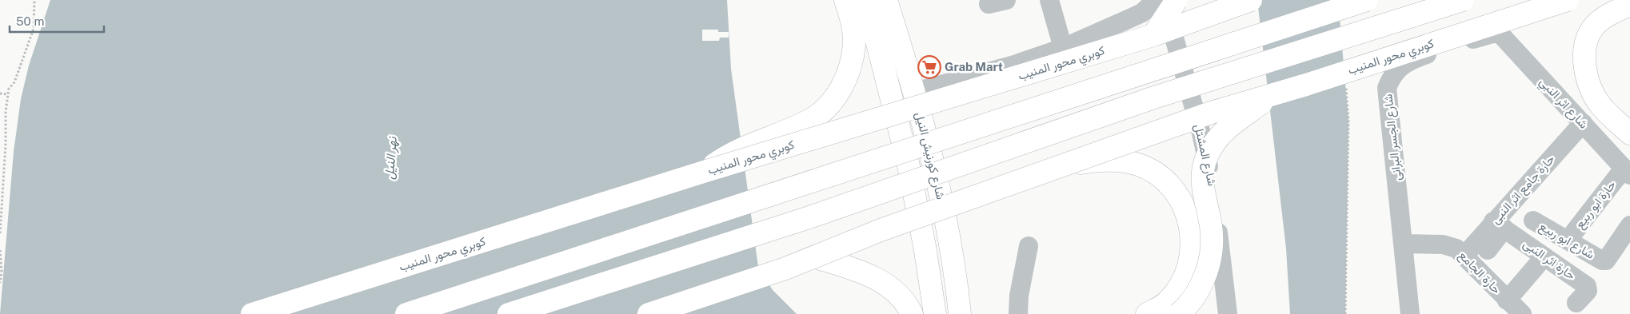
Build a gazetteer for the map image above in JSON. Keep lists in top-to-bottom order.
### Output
{
  "streets": {
    "highway": ["كوبري محور المنيب", "شارع كورنيش النيل"],
    "street": [
      "شارع اثر النبي",
      "شارع الجسر البرانى",
      "شارع المشتل",
      "حارة جامع اثر النبى",
      "حارة ابو ربيع",
      "شارع ابو ربيع",
      "حارة اثر النبى",
      "حارة الجامع"
    ]
  },
  "crossings": [
    ["شارع اثر النبي", "شارع الجسر البرانى"],
    ["شارع اثر النبي", "حارة جامع اثر النبى"],
    ["شارع اثر النبي", "حارة ابو ربيع"],
    ["شارع الجسر البرانى", "حارة الجامع"],
    ["حارة جامع اثر النبى", "حارة اثر النبى"],
    ["حارة جامع اثر النبى", "حارة الجامع"],
    ["حارة ابو ربيع", "شارع ابو ربيع"],
    ["حارة اثر النبى", "حارة الجامع"]
  ],
  "water": ["نهر النيل"],
  "places": {
    "supermarket": ["Grab Mart"]
  },
  "scale_bar": "50 m"
}
